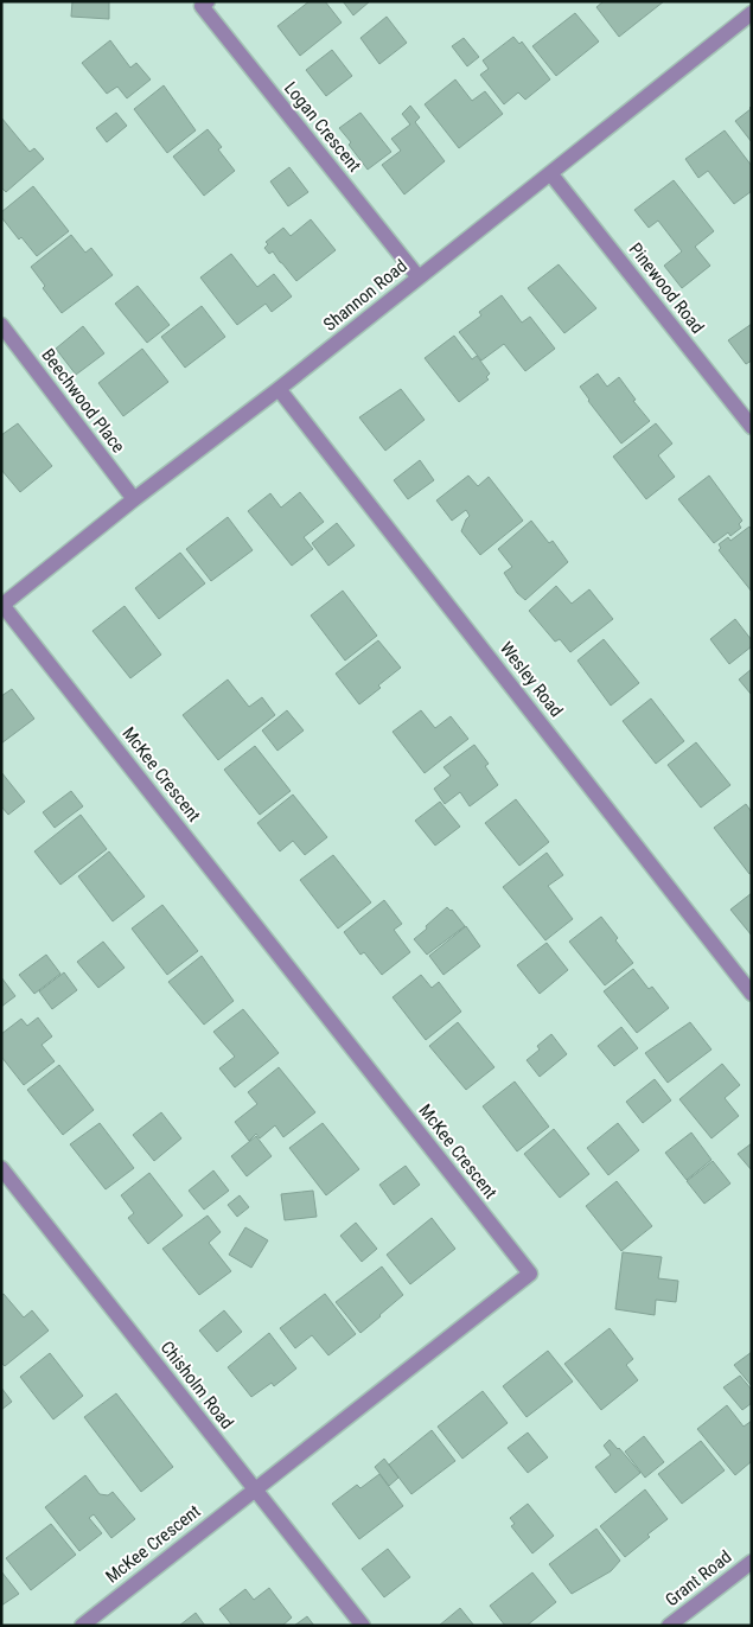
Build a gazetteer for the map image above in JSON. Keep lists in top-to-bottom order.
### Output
{
  "streets": {
    "street": [
      "Logan Crescent",
      "Pinewood Road",
      "Shannon Road",
      "Beechwood Place",
      "Wesley Road",
      "McKee Crescent",
      "Chisholm Road",
      "Grant Road"
    ]
  },
  "crossings": [
    ["Logan Crescent", "Shannon Road"],
    ["Pinewood Road", "Shannon Road"],
    ["Shannon Road", "Beechwood Place"],
    ["Shannon Road", "Wesley Road"],
    ["Shannon Road", "McKee Crescent"],
    ["McKee Crescent", "Chisholm Road"]
  ]
}
